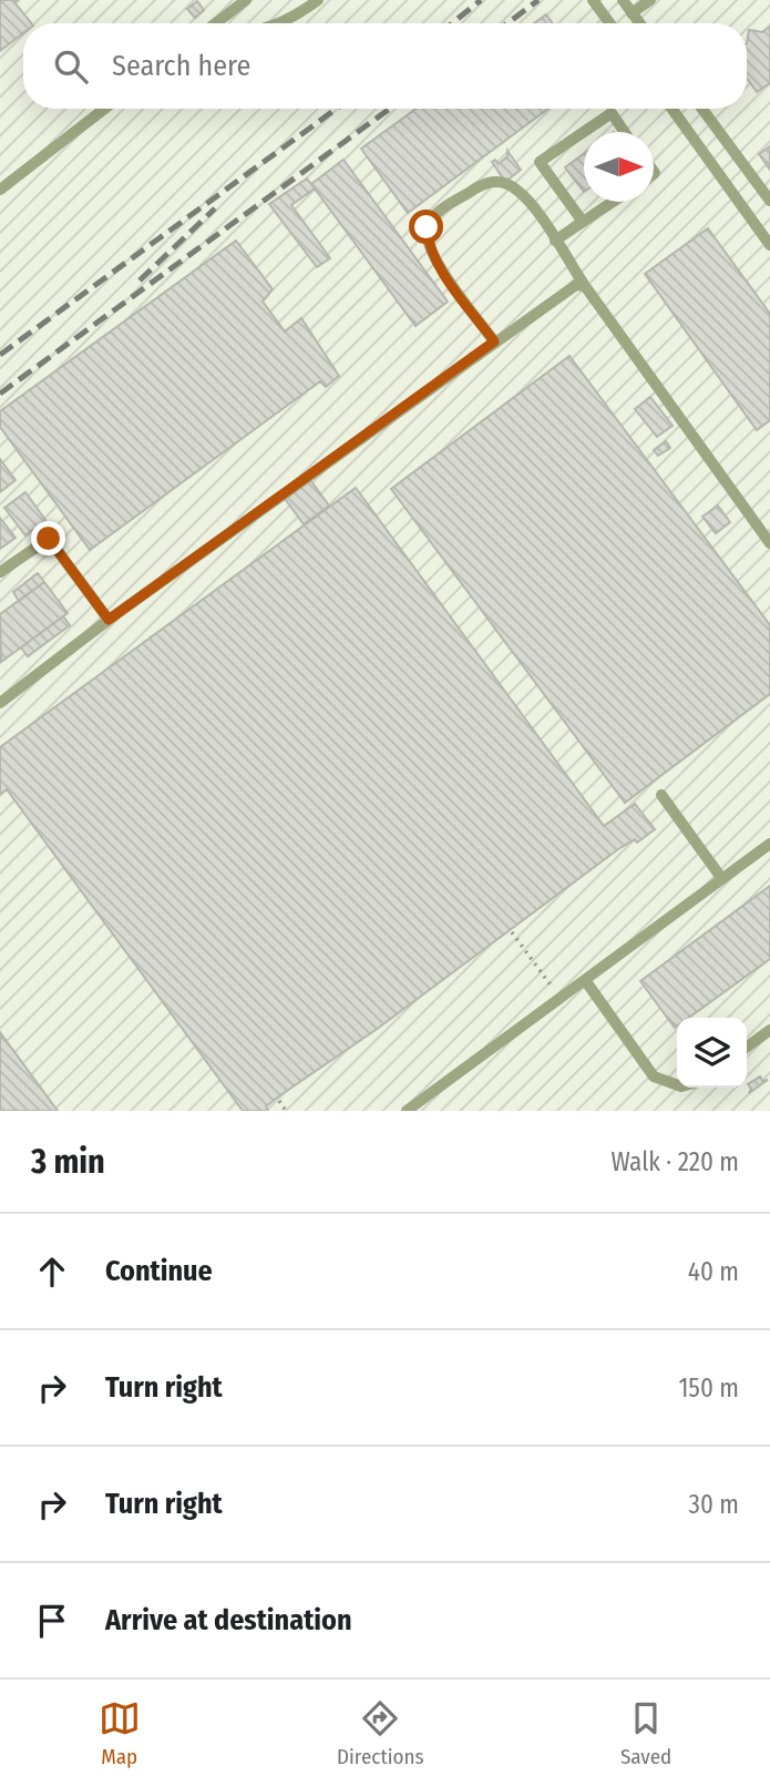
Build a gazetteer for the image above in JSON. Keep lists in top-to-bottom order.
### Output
{
  "north": "right",
  "page": {
    "search": "Search here",
    "heading": ["3 min", "Walk · 220 m"],
    "list": [
      ["Continue", "40 m"],
      ["Turn right", "150 m"],
      ["Turn right", "30 m"],
      "Arrive at destination"
    ],
    "nav": ["Map", "Directions", "Saved"]
  }
}
